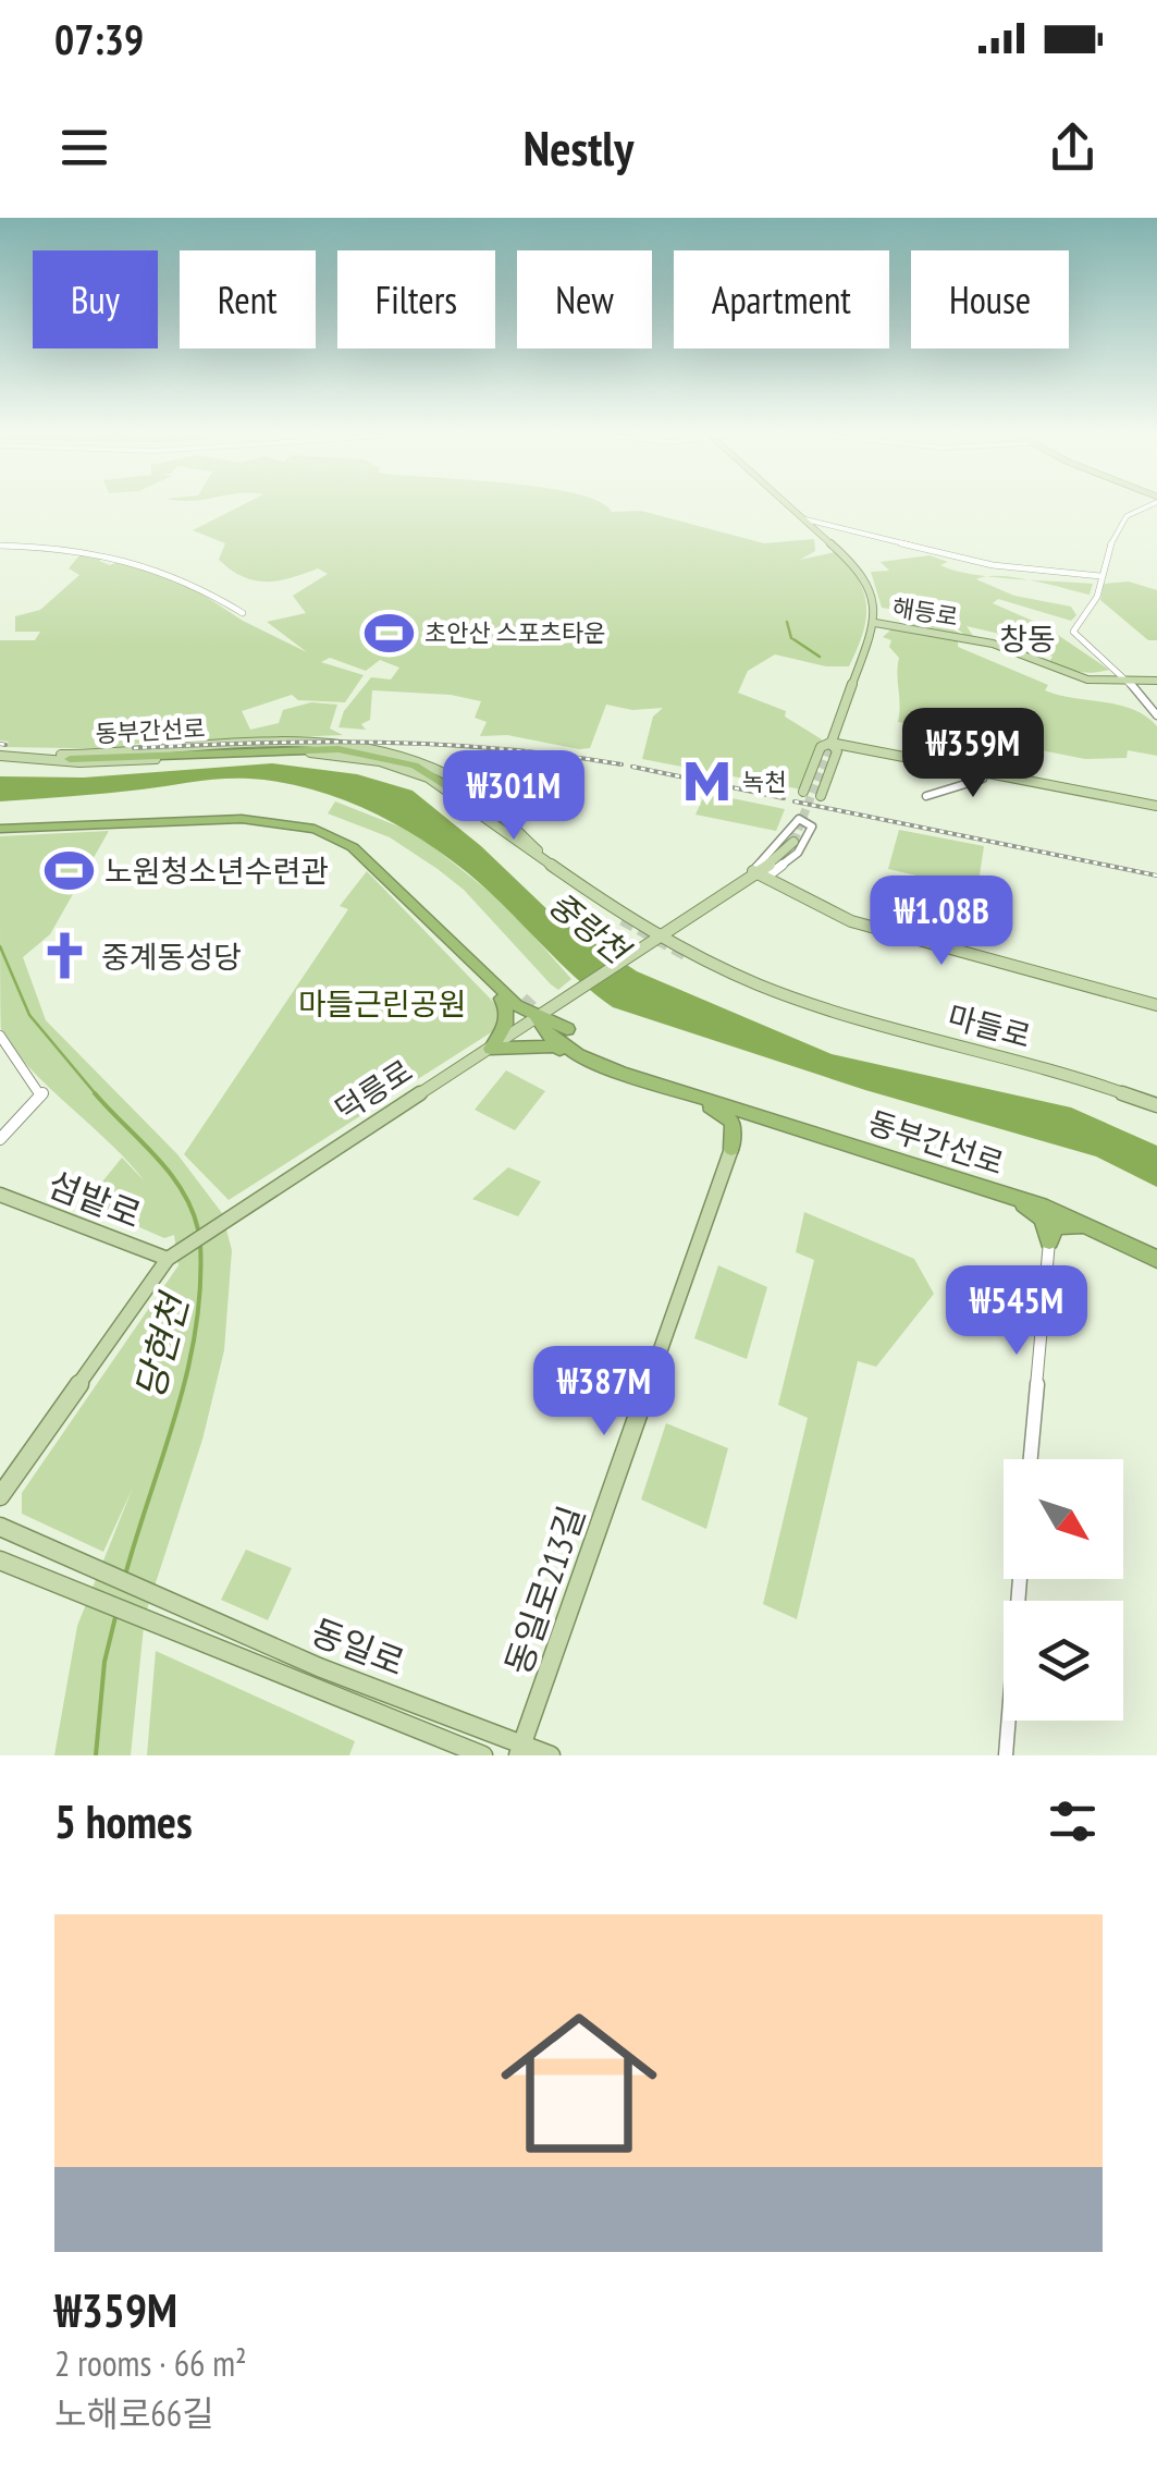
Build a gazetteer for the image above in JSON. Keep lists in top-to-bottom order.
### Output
{
  "streets": {
    "highway": ["동부간선로"],
    "main road": [
      "해등로",
      "마들로",
      "덕릉로",
      "섬밭로",
      "동일로213길",
      "동일로"
    ]
  },
  "crossings": [
    ["마들로", "덕릉로"],
    ["덕릉로", "섬밭로"],
    ["동일로213길", "동일로"]
  ],
  "districts": ["창동"],
  "water": ["중랑천", "당현천"],
  "parks": ["마들근린공원"],
  "places": {
    "sports": ["초안산 스포츠타운", "노원청소년수련관"],
    "metro station": ["녹천"],
    "church": ["중계동성당"]
  },
  "north": "bottom right",
  "page": {
    "status": "07:39",
    "header": "Nestly",
    "chip": [
      "Buy",
      "Rent",
      "Filters",
      "New",
      "Apartment",
      "House"
    ],
    "price": [
      "₩359M",
      "₩301M",
      "₩1.08B",
      "₩545M",
      "₩387M"
    ],
    "heading": "5 homes",
    "list": [
      {
        "name": "₩359M",
        "note": "2 rooms · 66 m² · 노해로66길"
      }
    ]
  }
}
